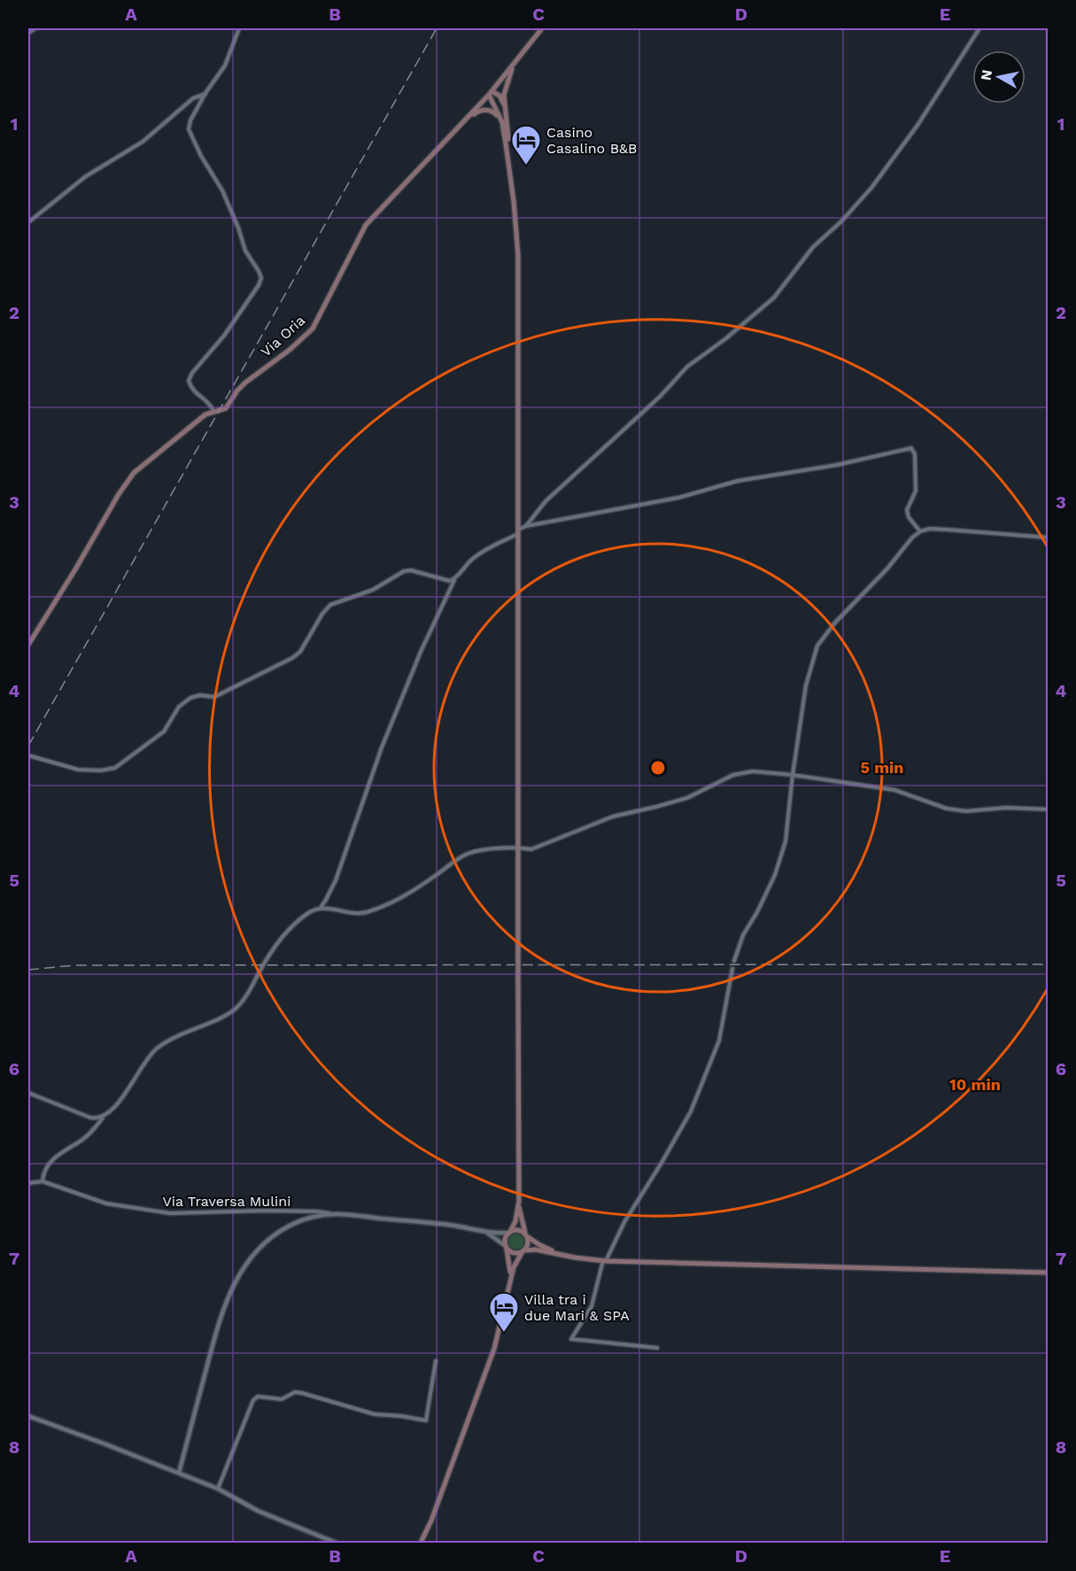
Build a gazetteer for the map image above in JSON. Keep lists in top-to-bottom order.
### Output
{
  "streets": {
    "main road": ["Via Oria"],
    "street": ["Via Traversa Mulini"]
  },
  "places": {
    "hotel": ["Casino Casalino B&B", "Villa tra i due Mari & SPA"]
  },
  "north": "left",
  "grid": {
    "columns": [
      "A",
      "B",
      "C",
      "D",
      "E"
    ],
    "rows": [
      "1",
      "2",
      "3",
      "4",
      "5",
      "6",
      "7",
      "8"
    ]
  },
  "rings": ["5 min", "10 min"]
}
